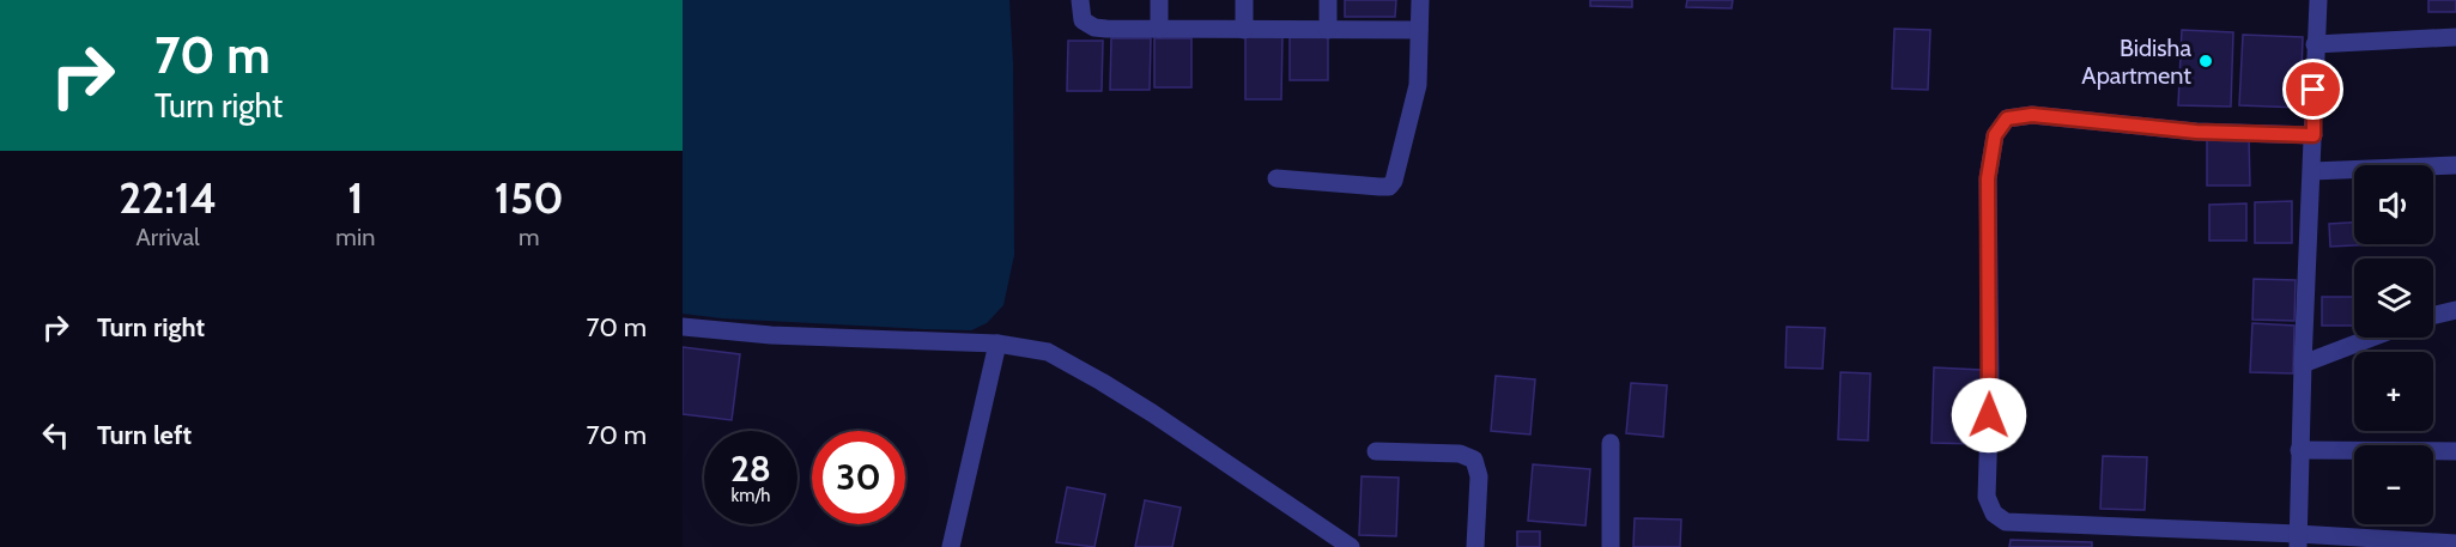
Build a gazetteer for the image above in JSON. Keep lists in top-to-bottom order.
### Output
{
  "places": ["Bidisha Apartment"],
  "page": {
    "turn": ["70 m", "Turn right"],
    "eta": [
      "22:14",
      "Arrival",
      "1",
      "min",
      "150",
      "m"
    ],
    "map_buttons": ["+", "−"],
    "list": [
      {
        "name": "Turn right",
        "value": "70 m"
      },
      {
        "name": "Turn left",
        "value": "70 m"
      }
    ],
    "speed": "28 km/h",
    "limit": "30"
  }
}
